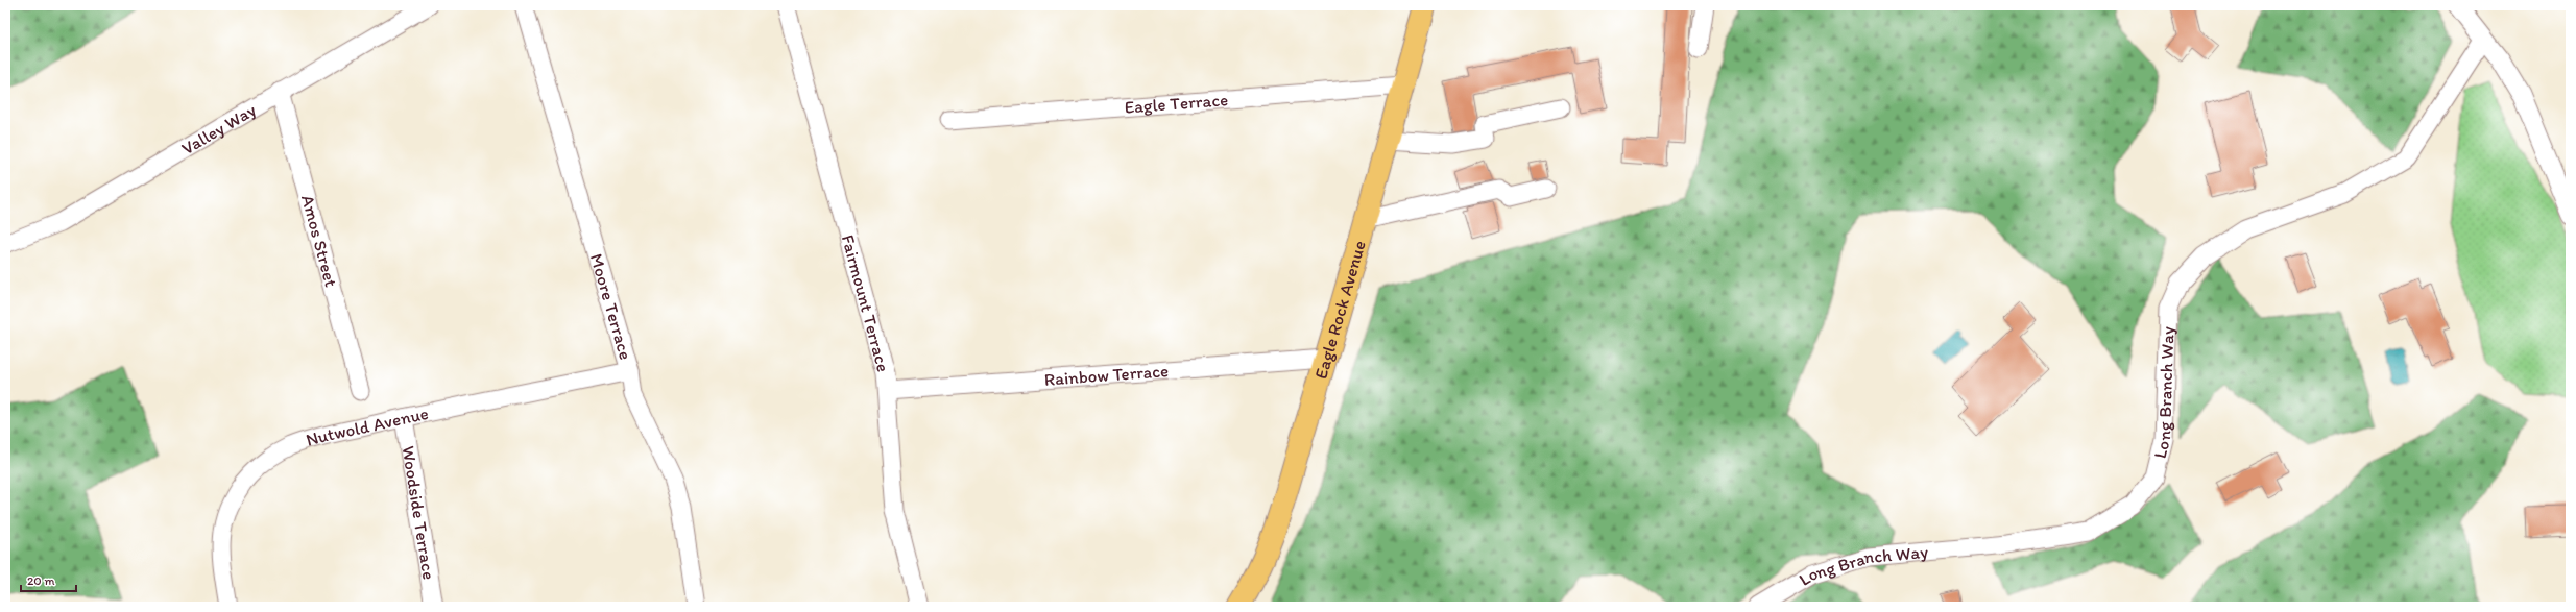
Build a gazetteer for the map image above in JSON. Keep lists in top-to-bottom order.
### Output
{
  "streets": {
    "main road": ["Eagle Rock Avenue"],
    "street": [
      "Eagle Terrace",
      "Valley Way",
      "Amos Street",
      "Fairmount Terrace",
      "Moore Terrace",
      "Rainbow Terrace",
      "Long Branch Way",
      "Nutwold Avenue",
      "Woodside Terrace"
    ]
  },
  "crossings": [
    ["Eagle Terrace", "Eagle Rock Avenue"],
    ["Valley Way", "Amos Street"],
    ["Fairmount Terrace", "Rainbow Terrace"],
    ["Moore Terrace", "Nutwold Avenue"],
    ["Eagle Rock Avenue", "Rainbow Terrace"],
    ["Nutwold Avenue", "Woodside Terrace"]
  ],
  "scale_bar": "20 m"
}
